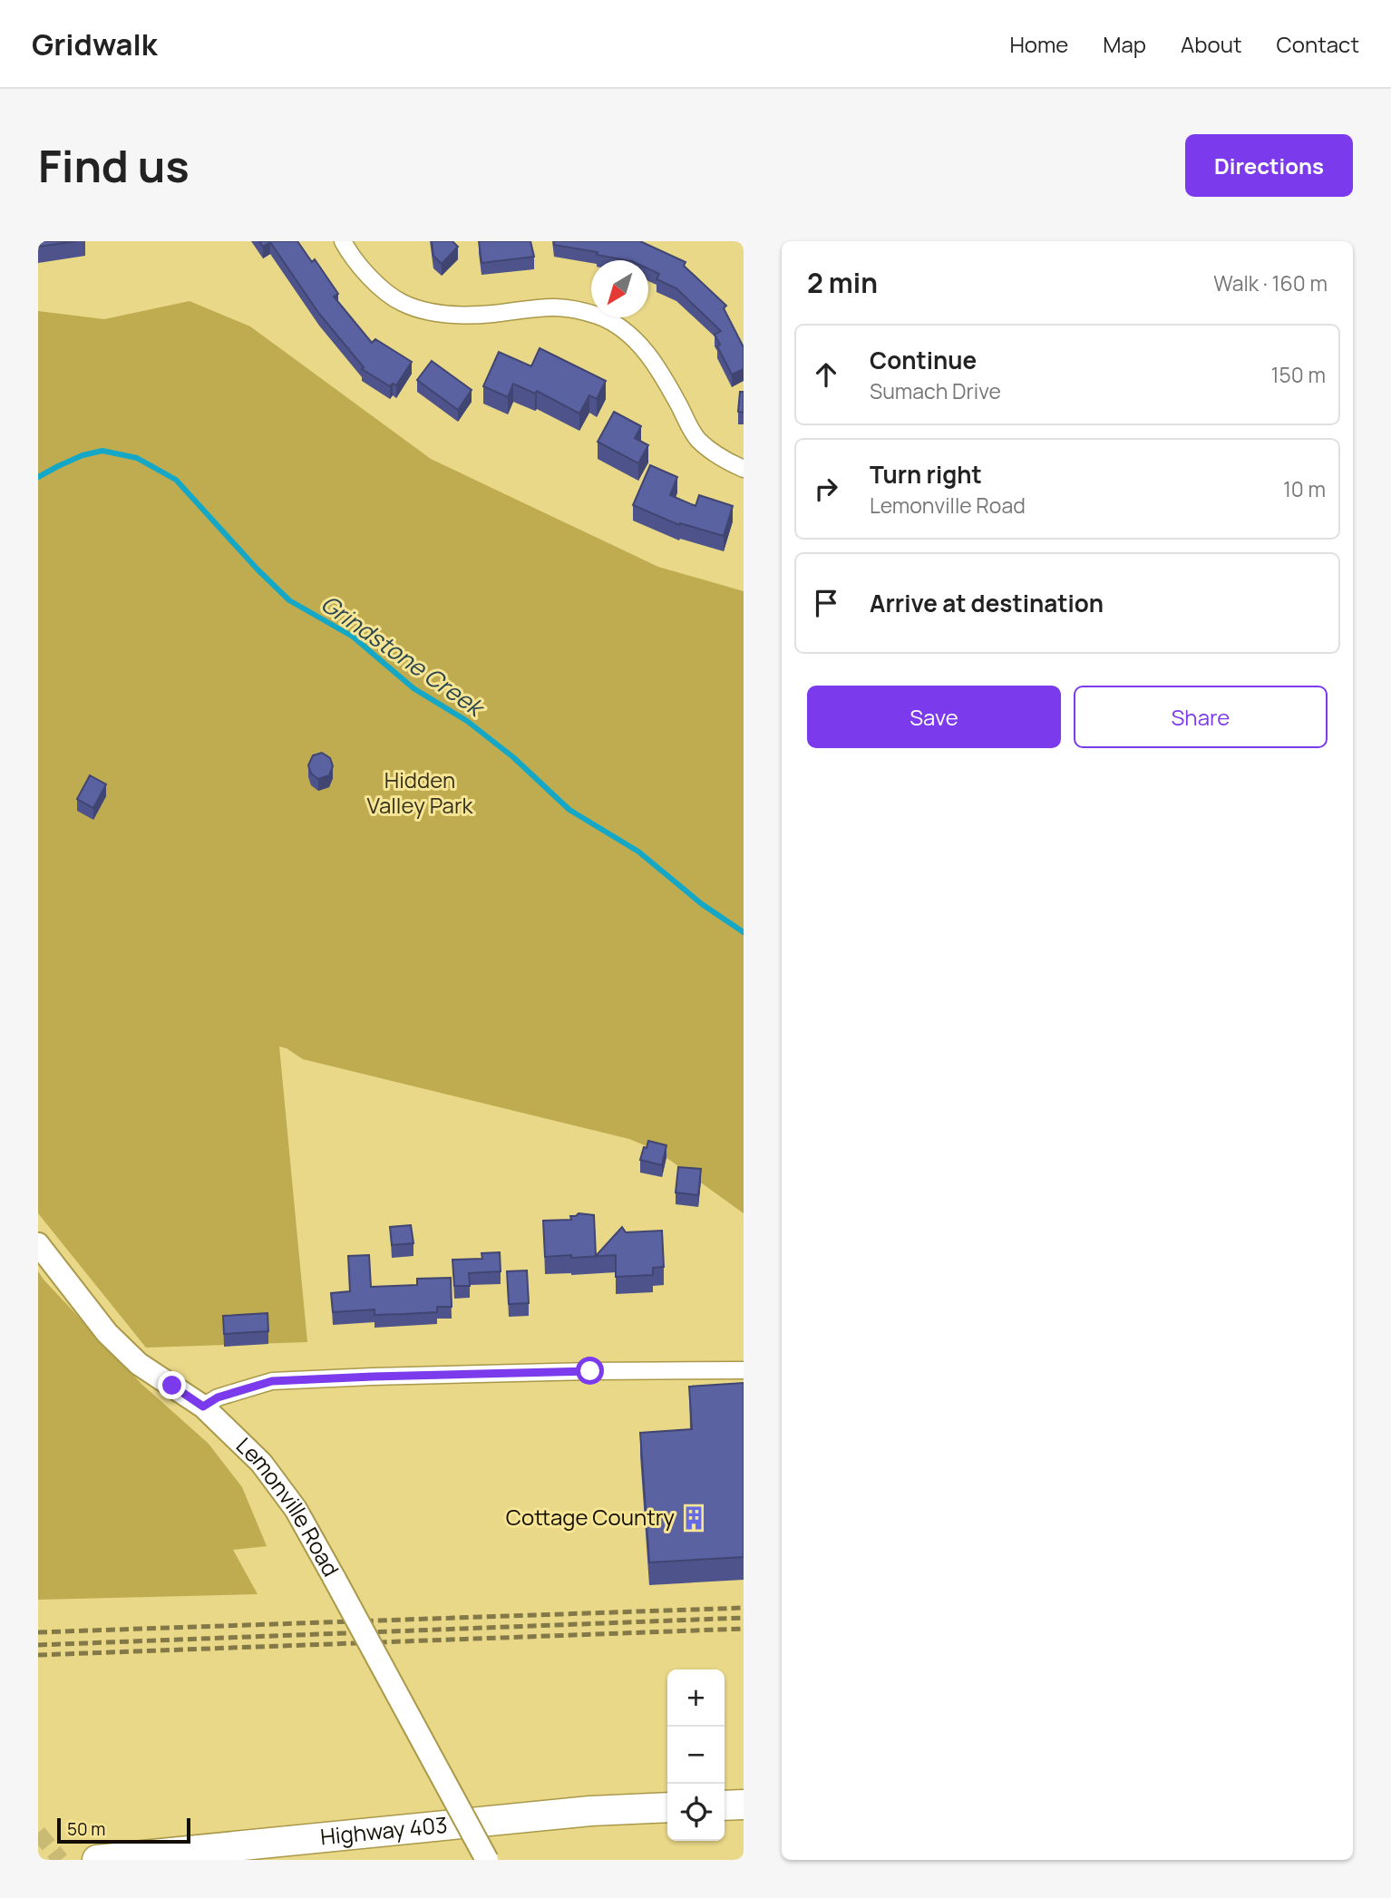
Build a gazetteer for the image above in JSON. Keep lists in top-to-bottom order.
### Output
{
  "streets": {
    "highway": ["Highway 403"],
    "street": ["Lemonville Road"]
  },
  "water": ["Grindstone Creek"],
  "parks": ["Hidden Valley Park"],
  "places": {
    "building": ["Cottage Country"]
  },
  "scale_bar": "50 m",
  "north": "bottom left",
  "page": {
    "header": "Gridwalk",
    "nav": [
      "Home",
      "Map",
      "About",
      "Contact"
    ],
    "buttons": [
      "Directions",
      ["Save", "Share"]
    ],
    "title": "Find us",
    "heading": ["2 min", "Walk · 160 m"],
    "list": [
      ["Continue", "Sumach Drive", "150 m"],
      ["Turn right", "Lemonville Road", "10 m"],
      "Arrive at destination"
    ],
    "map_buttons": ["+", "−"],
    "scale": "50 m"
  }
}
